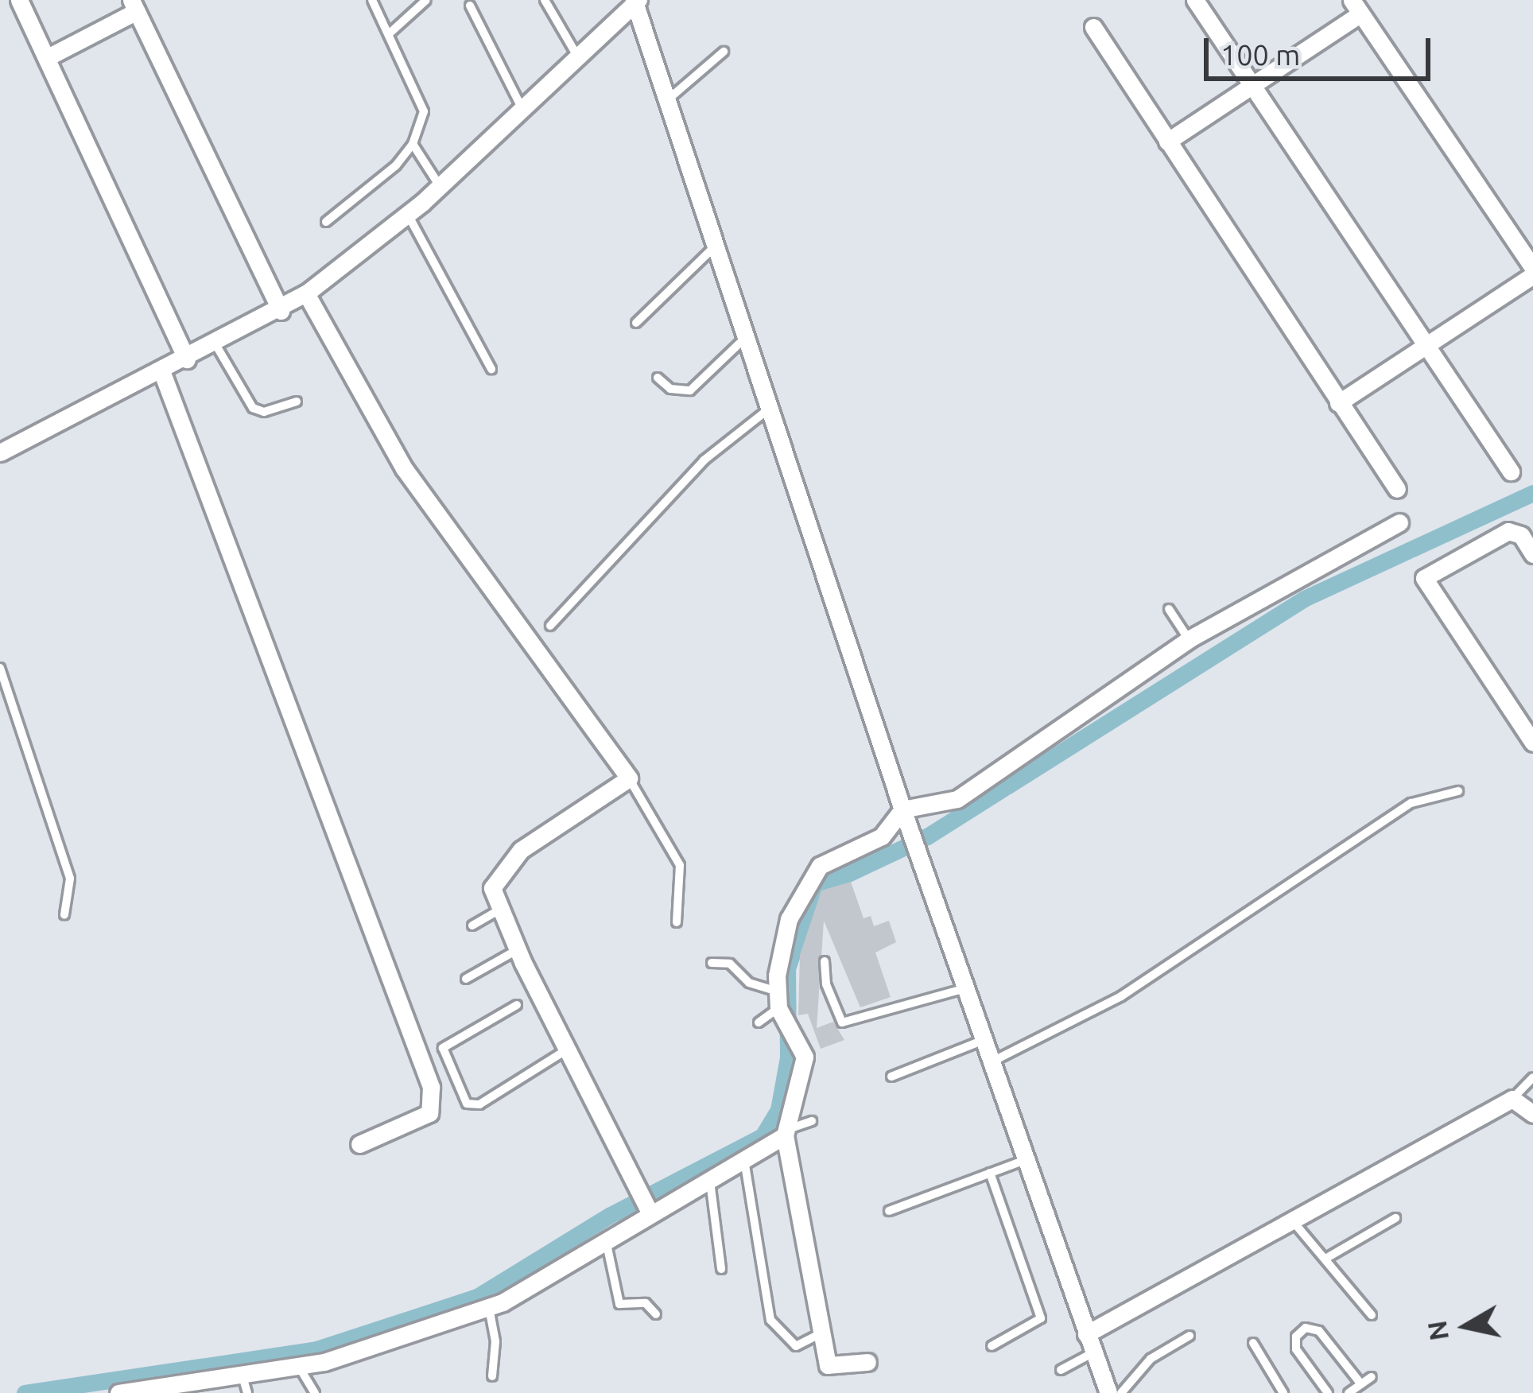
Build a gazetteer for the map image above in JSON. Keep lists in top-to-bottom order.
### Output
{
  "scale_bar": "100 m",
  "north": "left"
}
